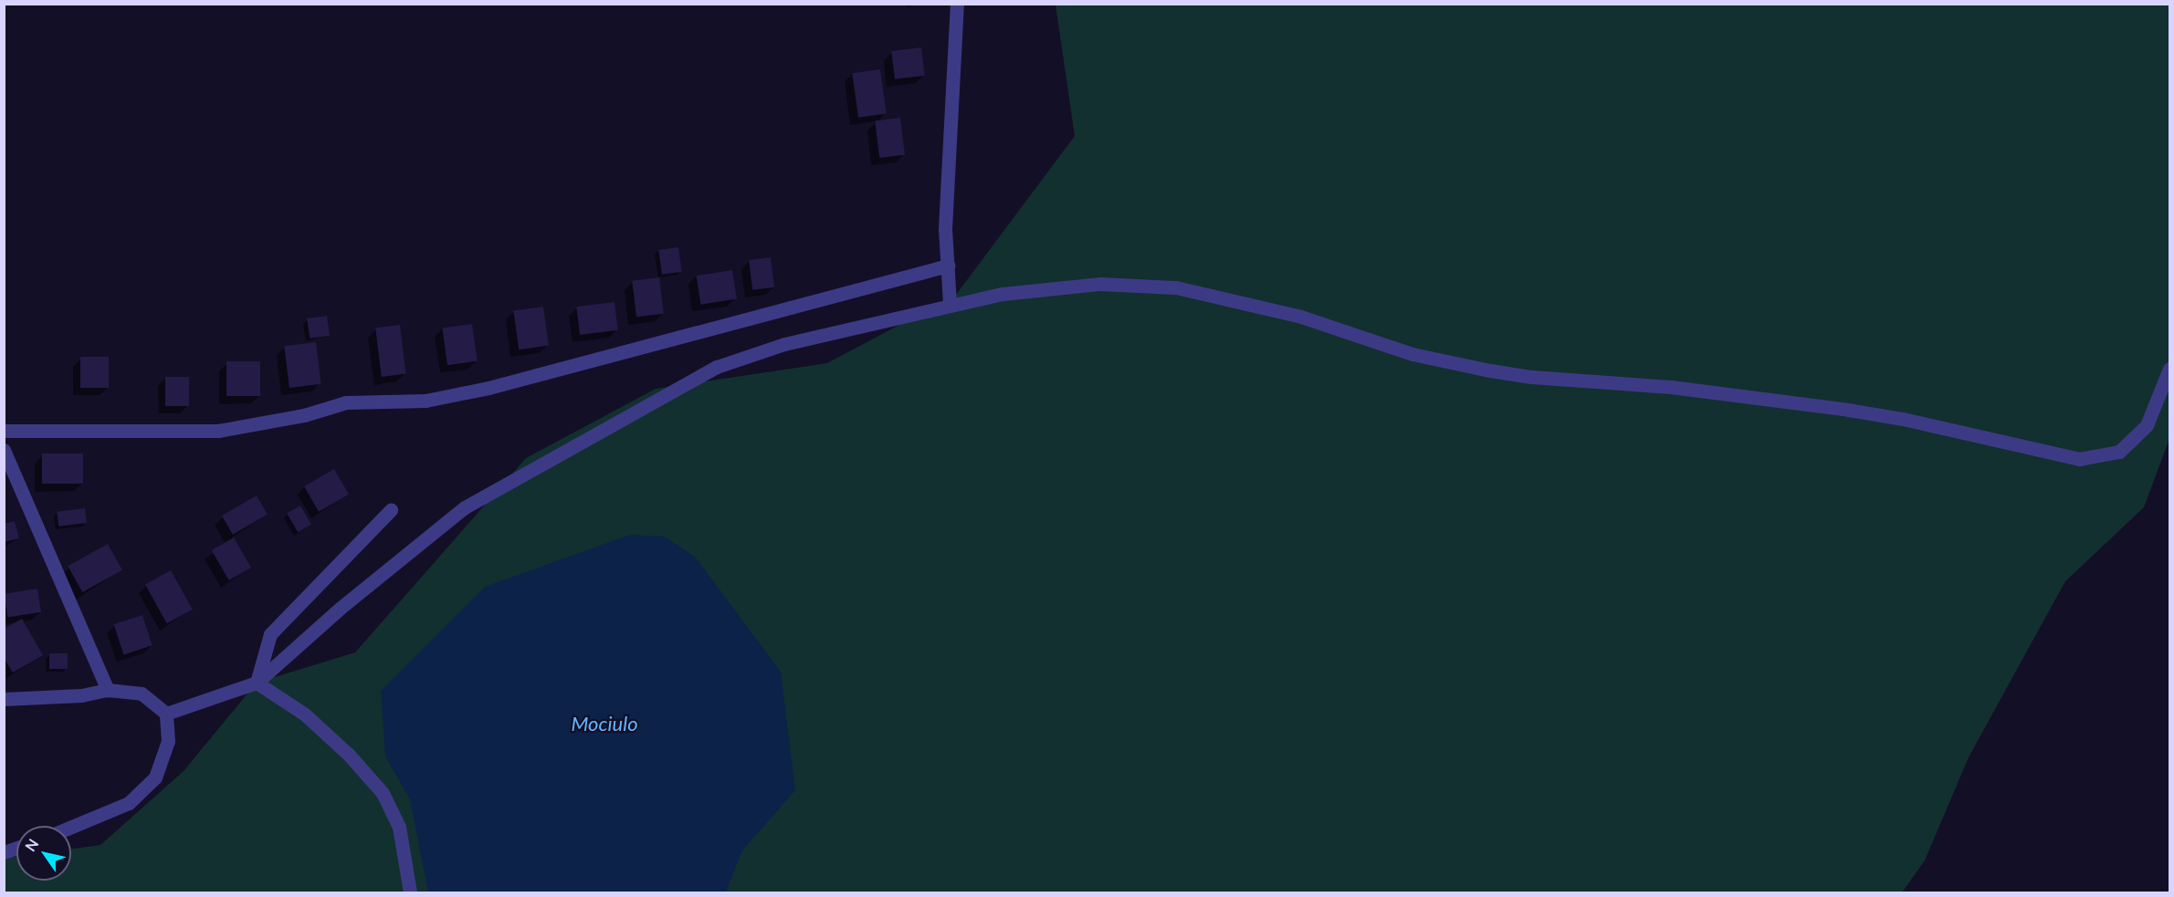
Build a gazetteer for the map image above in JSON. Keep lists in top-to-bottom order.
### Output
{
  "water": ["Mociulo"],
  "north": "top left"
}
